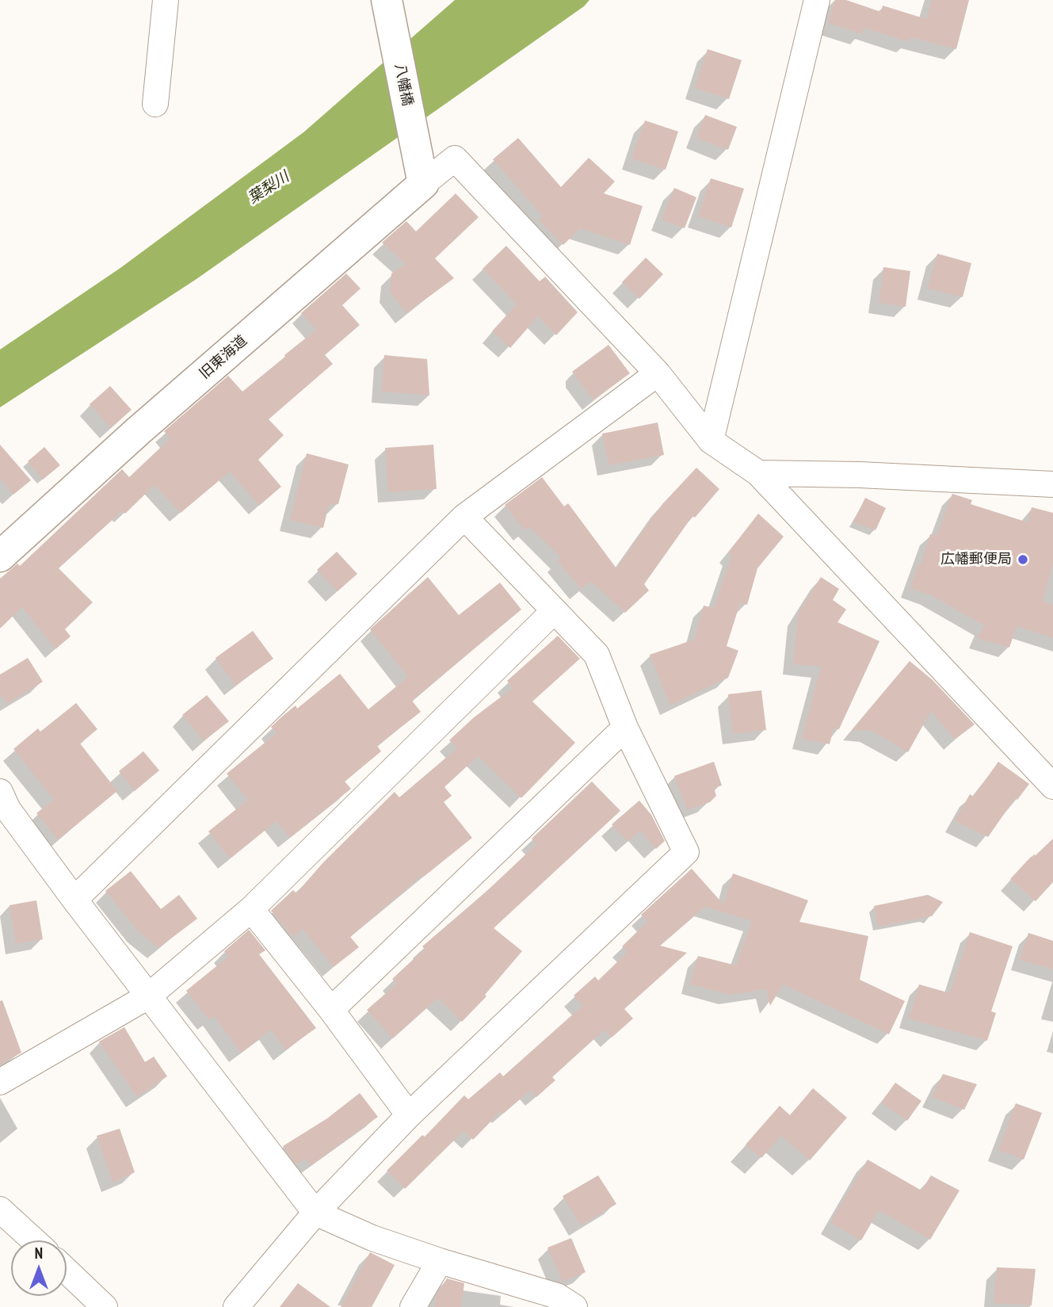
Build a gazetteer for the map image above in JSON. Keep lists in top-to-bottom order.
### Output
{
  "streets": {
    "main road": ["八幡橋", "旧東海道"]
  },
  "crossings": [
    ["八幡橋", "旧東海道"]
  ],
  "water": ["葉梨川"],
  "places": ["広幡郵便局"],
  "north": "top"
}
